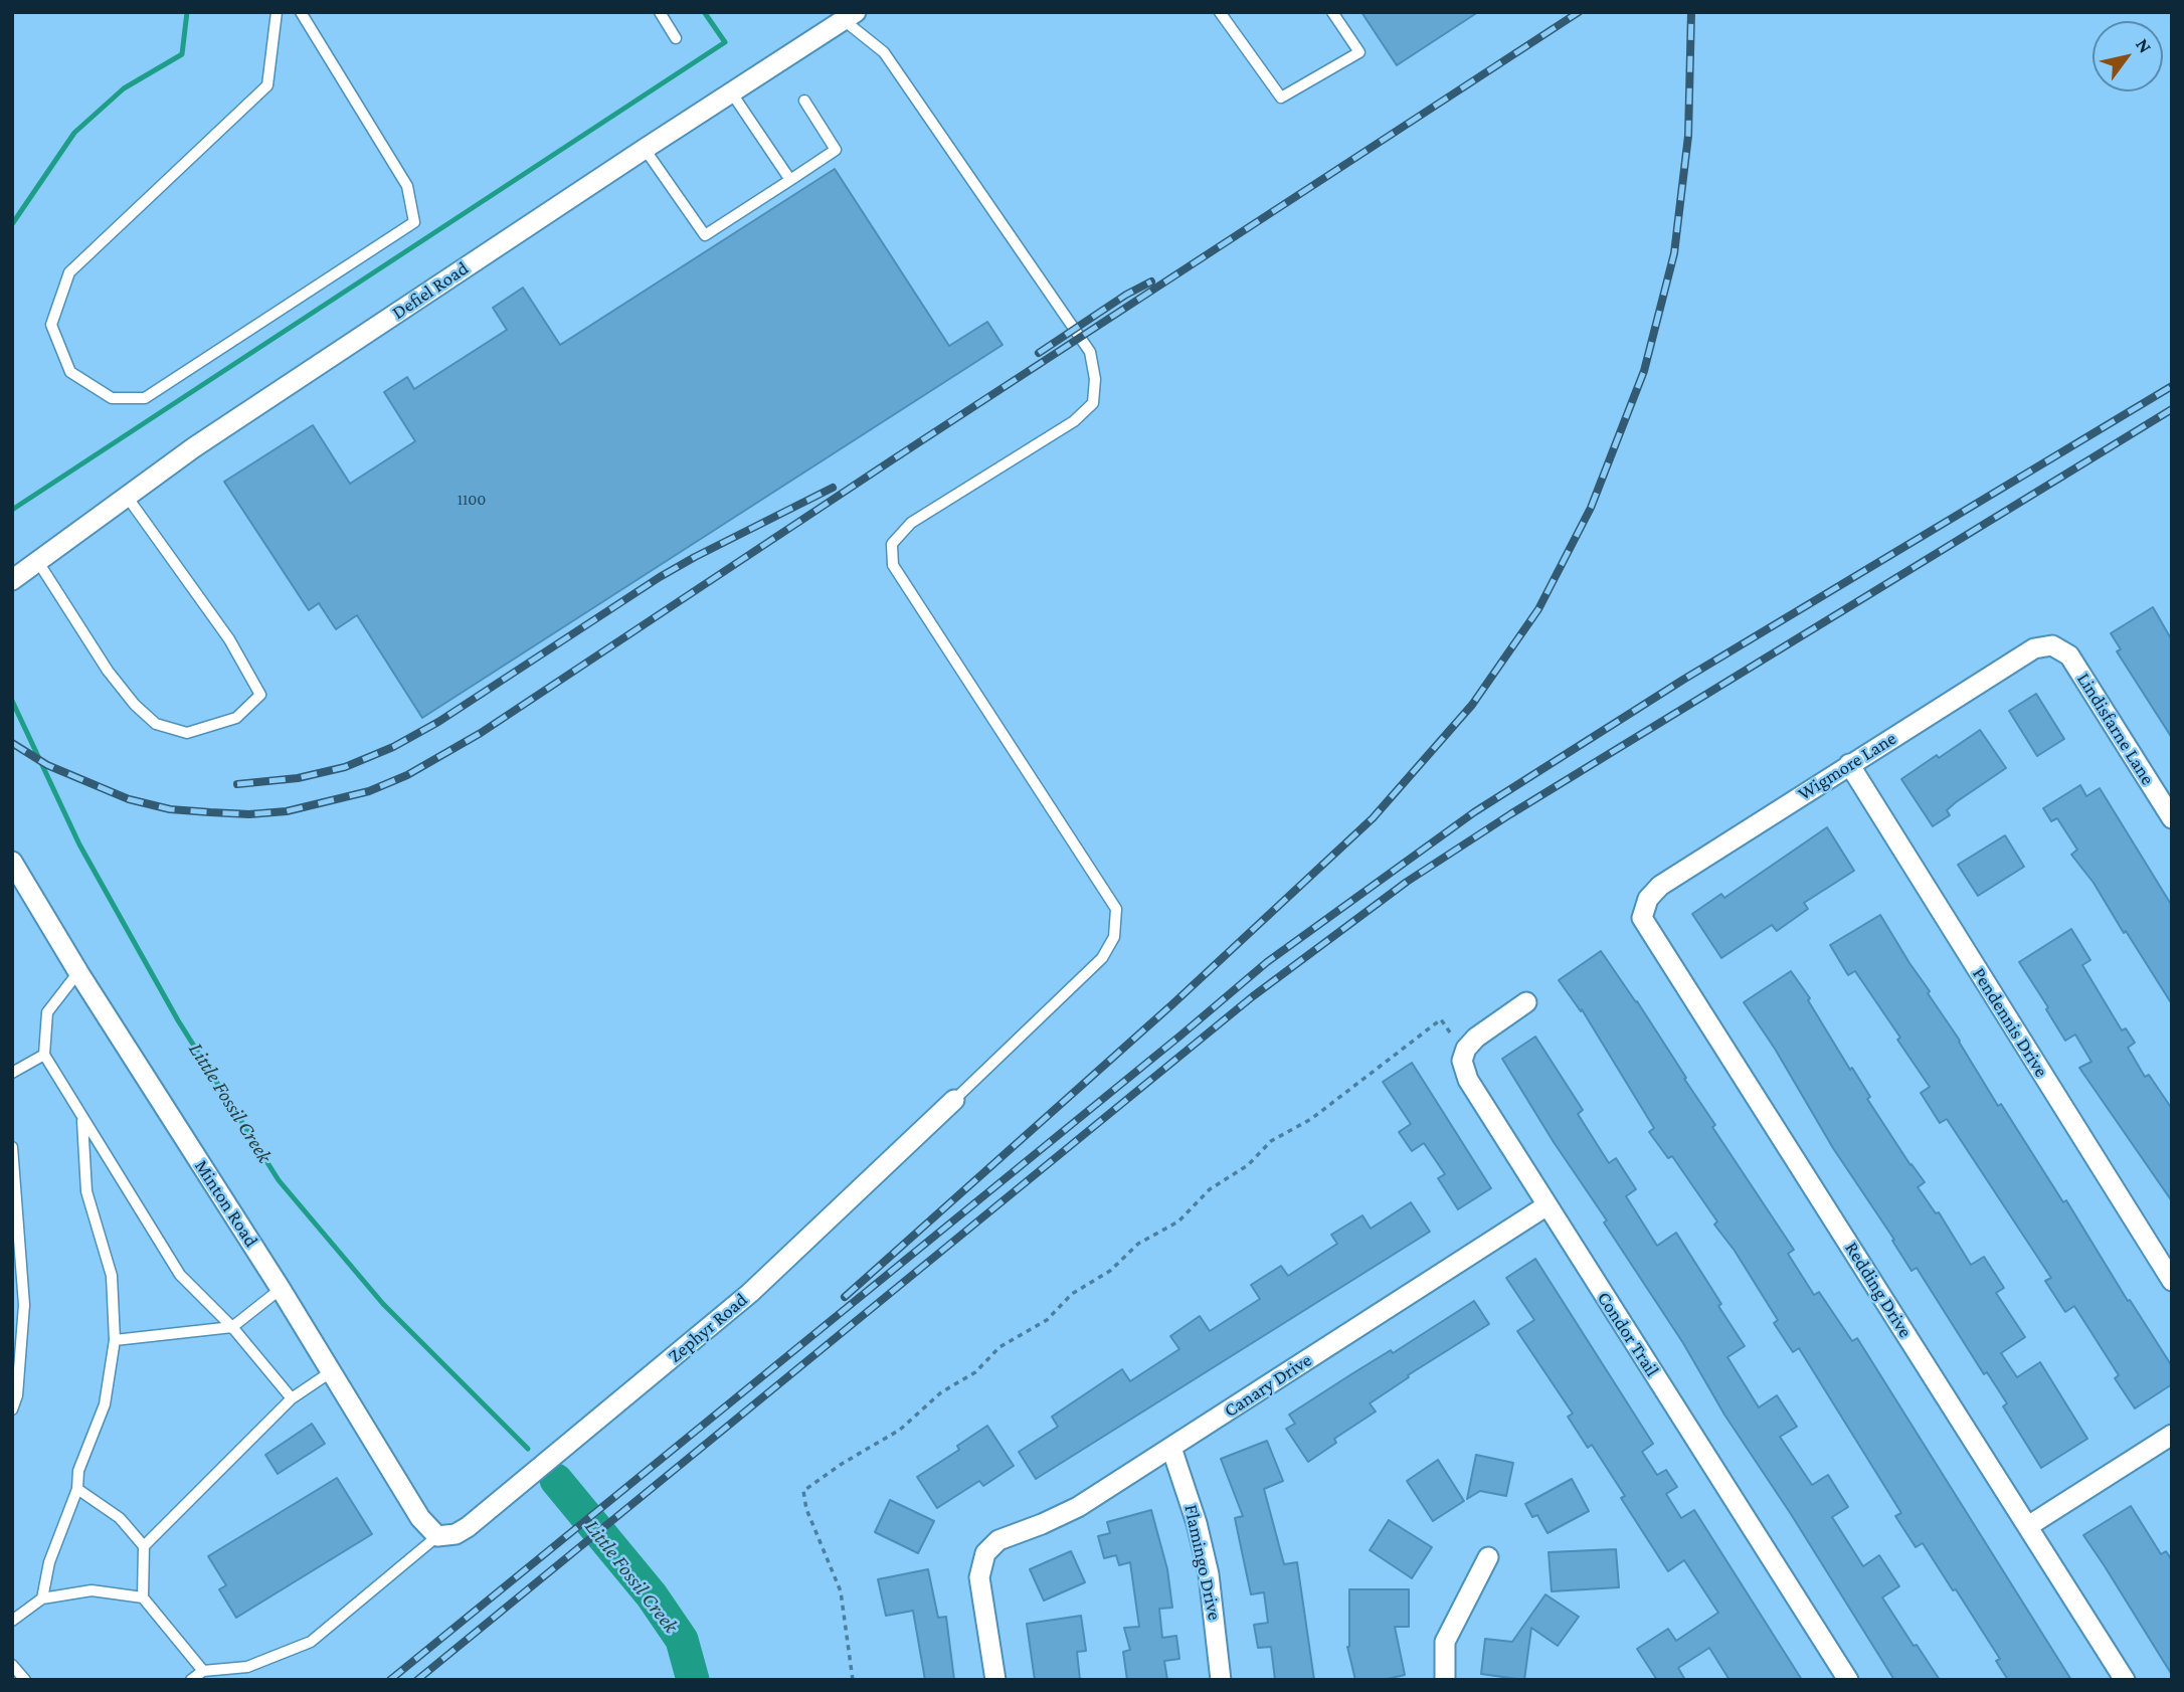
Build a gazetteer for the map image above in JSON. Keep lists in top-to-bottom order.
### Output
{
  "streets": {
    "street": [
      "Defiel Road",
      "Lindisfarne Lane",
      "Wigmore Lane",
      "Pendennis Drive",
      "Minton Road",
      "Redding Drive",
      "Zephyr Road",
      "Condor Trail",
      "Canary Drive",
      "Flamingo Drive"
    ]
  },
  "crossings": [
    ["Lindisfarne Lane", "Wigmore Lane"],
    ["Wigmore Lane", "Pendennis Drive"],
    ["Wigmore Lane", "Redding Drive"],
    ["Minton Road", "Zephyr Road"],
    ["Condor Trail", "Canary Drive"],
    ["Canary Drive", "Flamingo Drive"]
  ],
  "water": ["Little Fossil Creek"],
  "house_numbers": ["1100"],
  "north": "top right"
}
